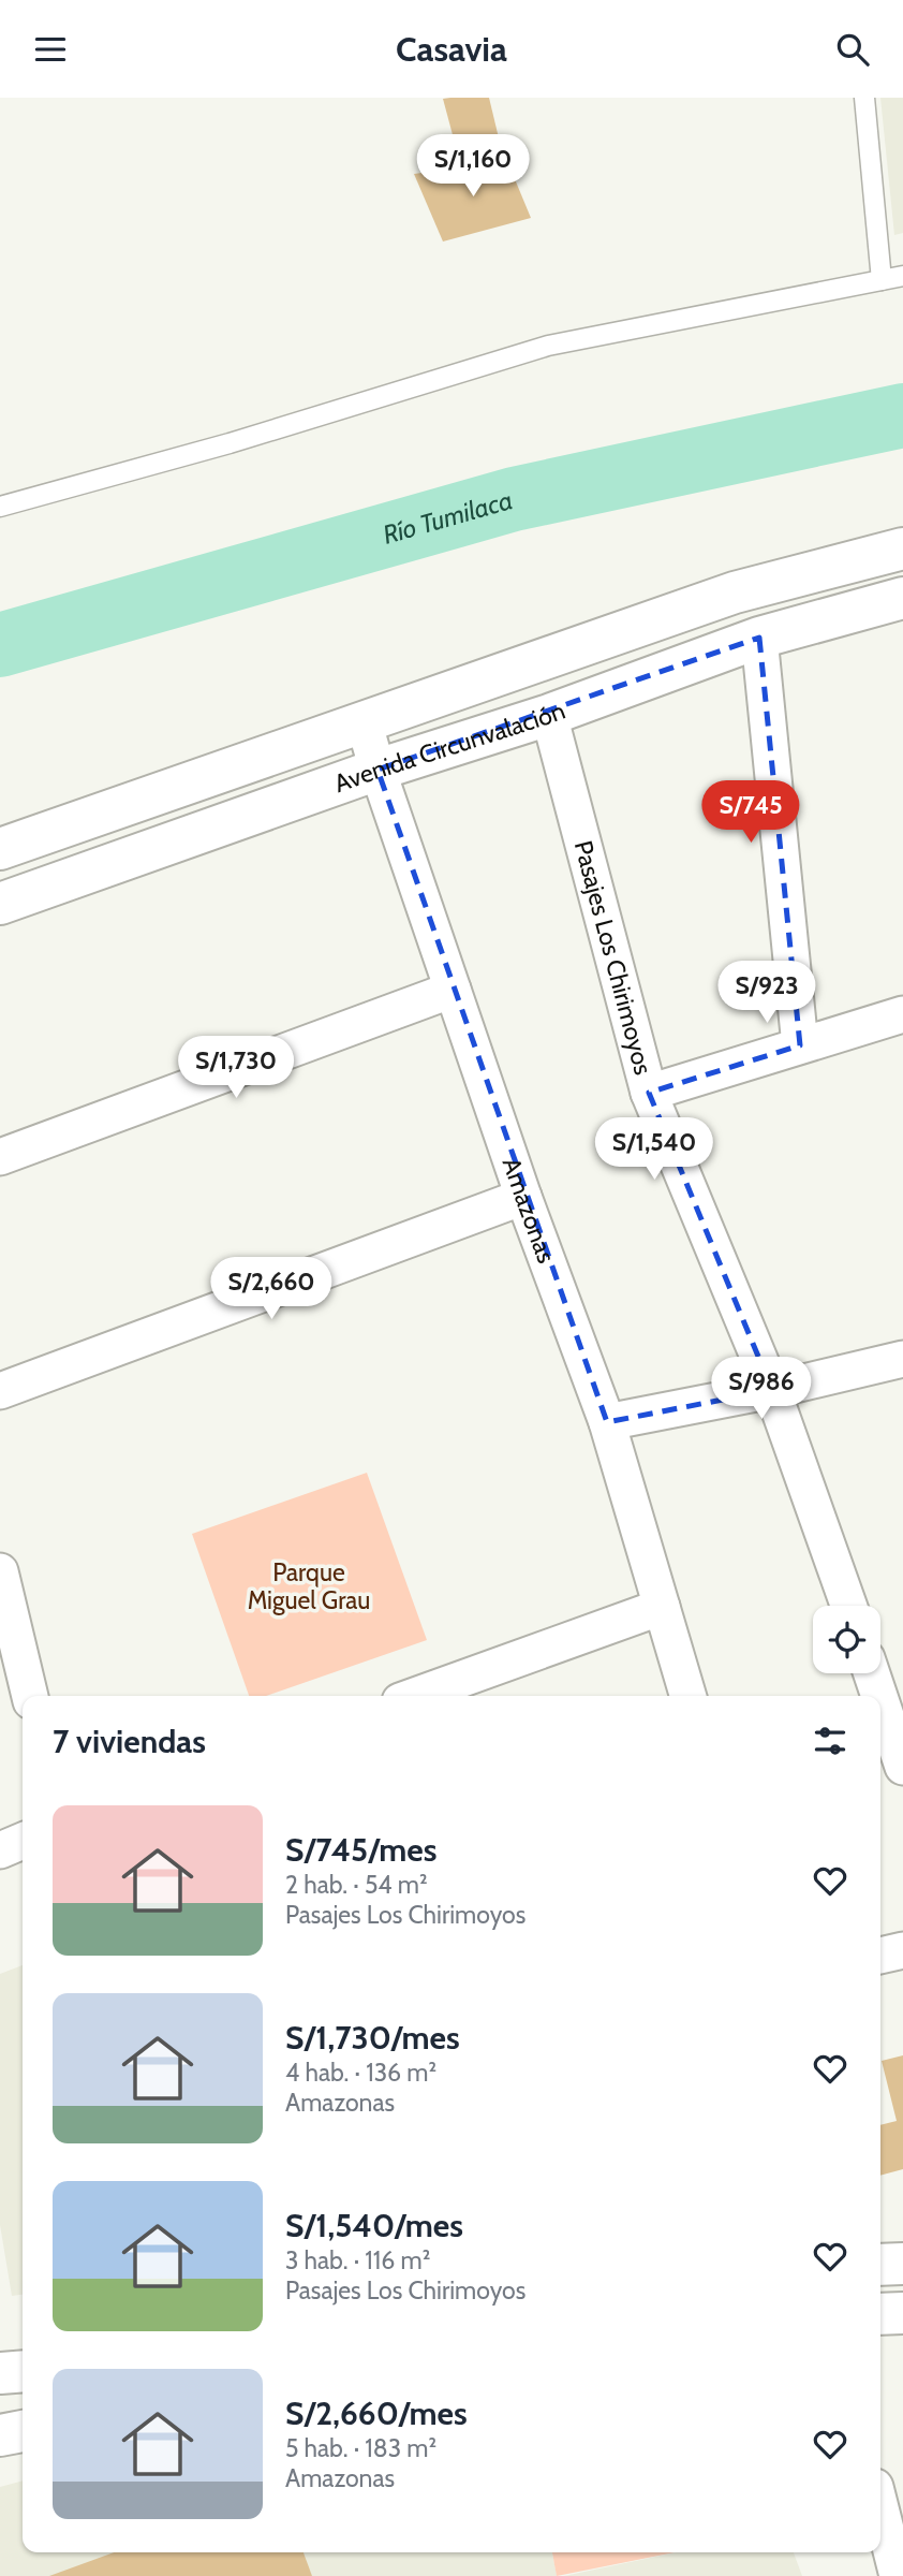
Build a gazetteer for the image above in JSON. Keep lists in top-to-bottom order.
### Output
{
  "streets": {
    "main road": ["Avenida Circunvalación"],
    "street": ["Pasajes Los Chirimoyos", "Amazonas"]
  },
  "crossings": [
    ["Avenida Circunvalación", "Pasajes Los Chirimoyos"],
    ["Avenida Circunvalación", "Amazonas"]
  ],
  "water": ["Río Tumilaca"],
  "parks": ["Parque Miguel Grau"],
  "page": {
    "header": "Casavia",
    "price": [
      "S/1,160",
      "S/745",
      "S/923",
      "S/1,730",
      "S/1,540",
      "S/2,660",
      "S/986"
    ],
    "heading": "7 viviendas",
    "list": [
      {
        "name": "S/745/mes",
        "note": "2 hab. · 54 m² · Pasajes Los Chirimoyos"
      },
      {
        "name": "S/1,730/mes",
        "note": "4 hab. · 136 m² · Amazonas"
      },
      {
        "name": "S/1,540/mes",
        "note": "3 hab. · 116 m² · Pasajes Los Chirimoyos"
      },
      {
        "name": "S/2,660/mes",
        "note": "5 hab. · 183 m² · Amazonas"
      }
    ]
  }
}
